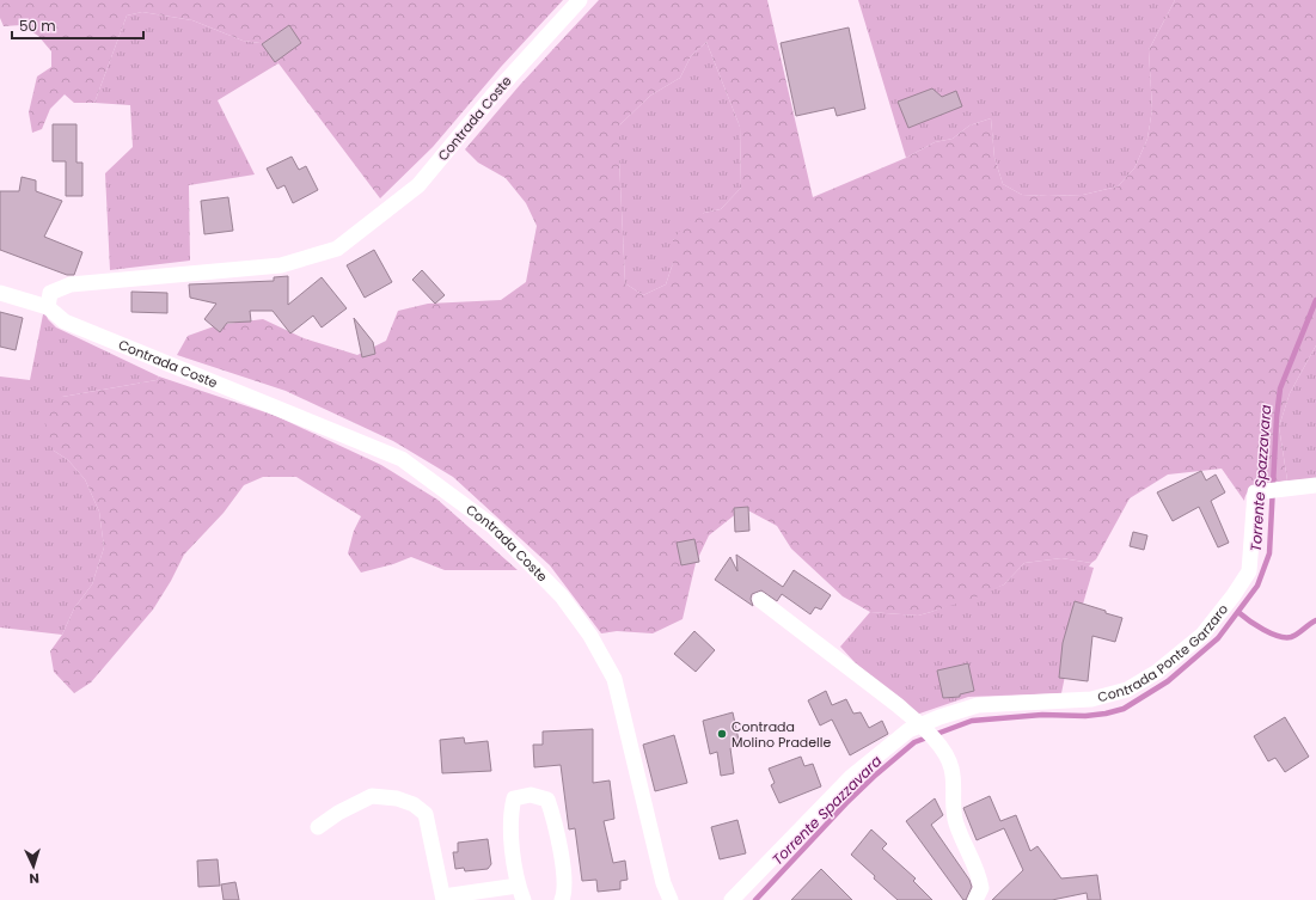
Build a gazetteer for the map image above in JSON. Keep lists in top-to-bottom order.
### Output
{
  "streets": {
    "street": ["Contrada Coste", "Contrada Ponte Garzaro"]
  },
  "water": ["Torrente Spazzavara"],
  "places": ["Contrada Molino Pradelle"],
  "scale_bar": "50 m",
  "north": "bottom"
}
